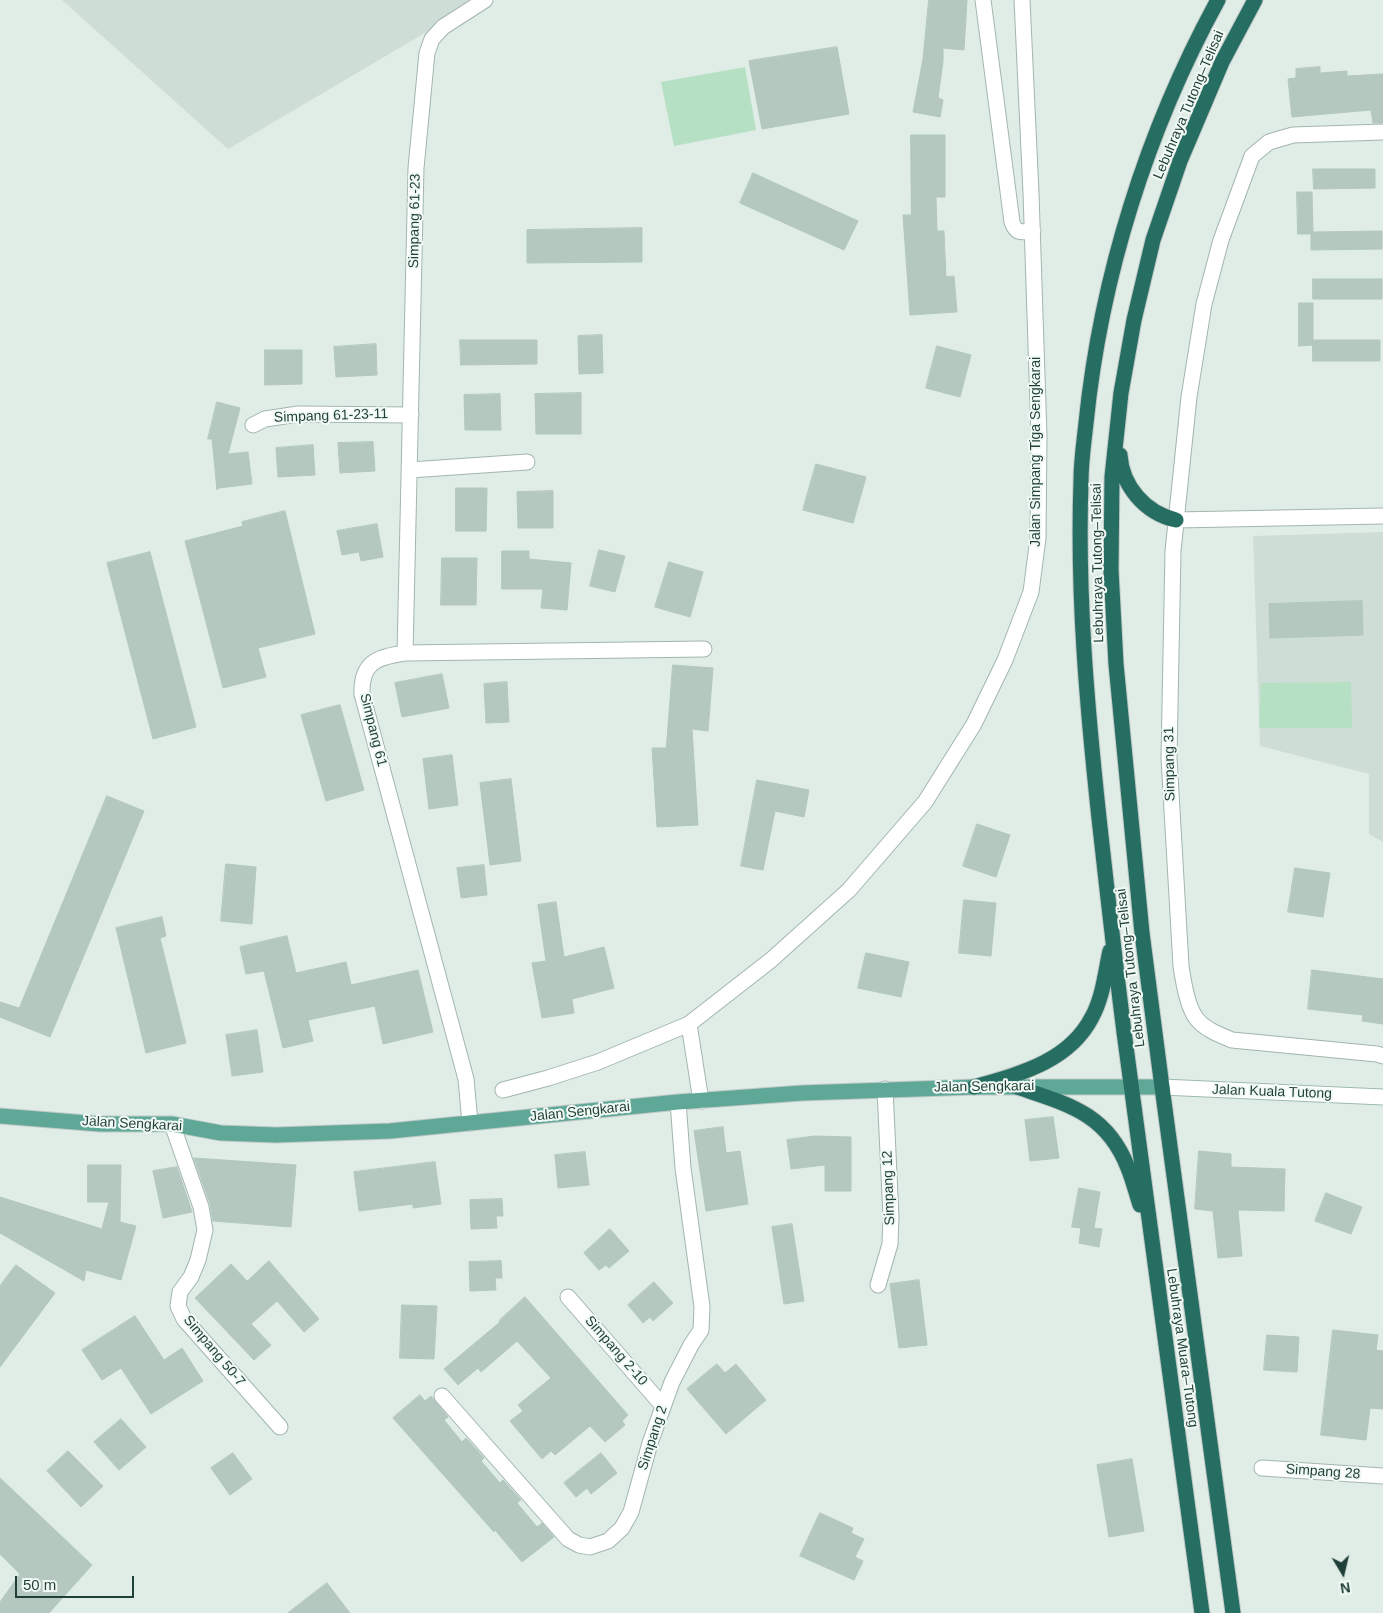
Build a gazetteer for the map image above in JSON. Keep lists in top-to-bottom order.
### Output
{
  "streets": {
    "highway": ["Lebuhraya Tutong–Telisai", "Lebuhraya Muara–Tutong"],
    "main road": ["Jalan Sengkarai"],
    "street": [
      "Simpang 61-23",
      "Simpang 61-23-11",
      "Jalan Simpang Tiga Sengkarai",
      "Simpang 61",
      "Simpang 31",
      "Jalan Kuala Tutong",
      "Simpang 12",
      "Simpang 50-7",
      "Simpang 2-10",
      "Simpang 2",
      "Simpang 28"
    ]
  },
  "crossings": [
    ["Lebuhraya Tutong–Telisai", "Jalan Sengkarai"],
    ["Lebuhraya Tutong–Telisai", "Jalan Kuala Tutong"],
    ["Lebuhraya Tutong–Telisai", "Lebuhraya Muara–Tutong"],
    ["Simpang 61-23", "Simpang 61-23-11"],
    ["Simpang 61-23", "Simpang 61"],
    ["Simpang 61", "Jalan Sengkarai"],
    ["Jalan Sengkarai", "Jalan Kuala Tutong"],
    ["Jalan Sengkarai", "Simpang 12"],
    ["Jalan Sengkarai", "Lebuhraya Muara–Tutong"],
    ["Jalan Sengkarai", "Simpang 50-7"],
    ["Jalan Sengkarai", "Simpang 2"],
    ["Jalan Kuala Tutong", "Lebuhraya Muara–Tutong"],
    ["Simpang 2-10", "Simpang 2"]
  ],
  "scale_bar": "50 m",
  "north": "bottom"
}
